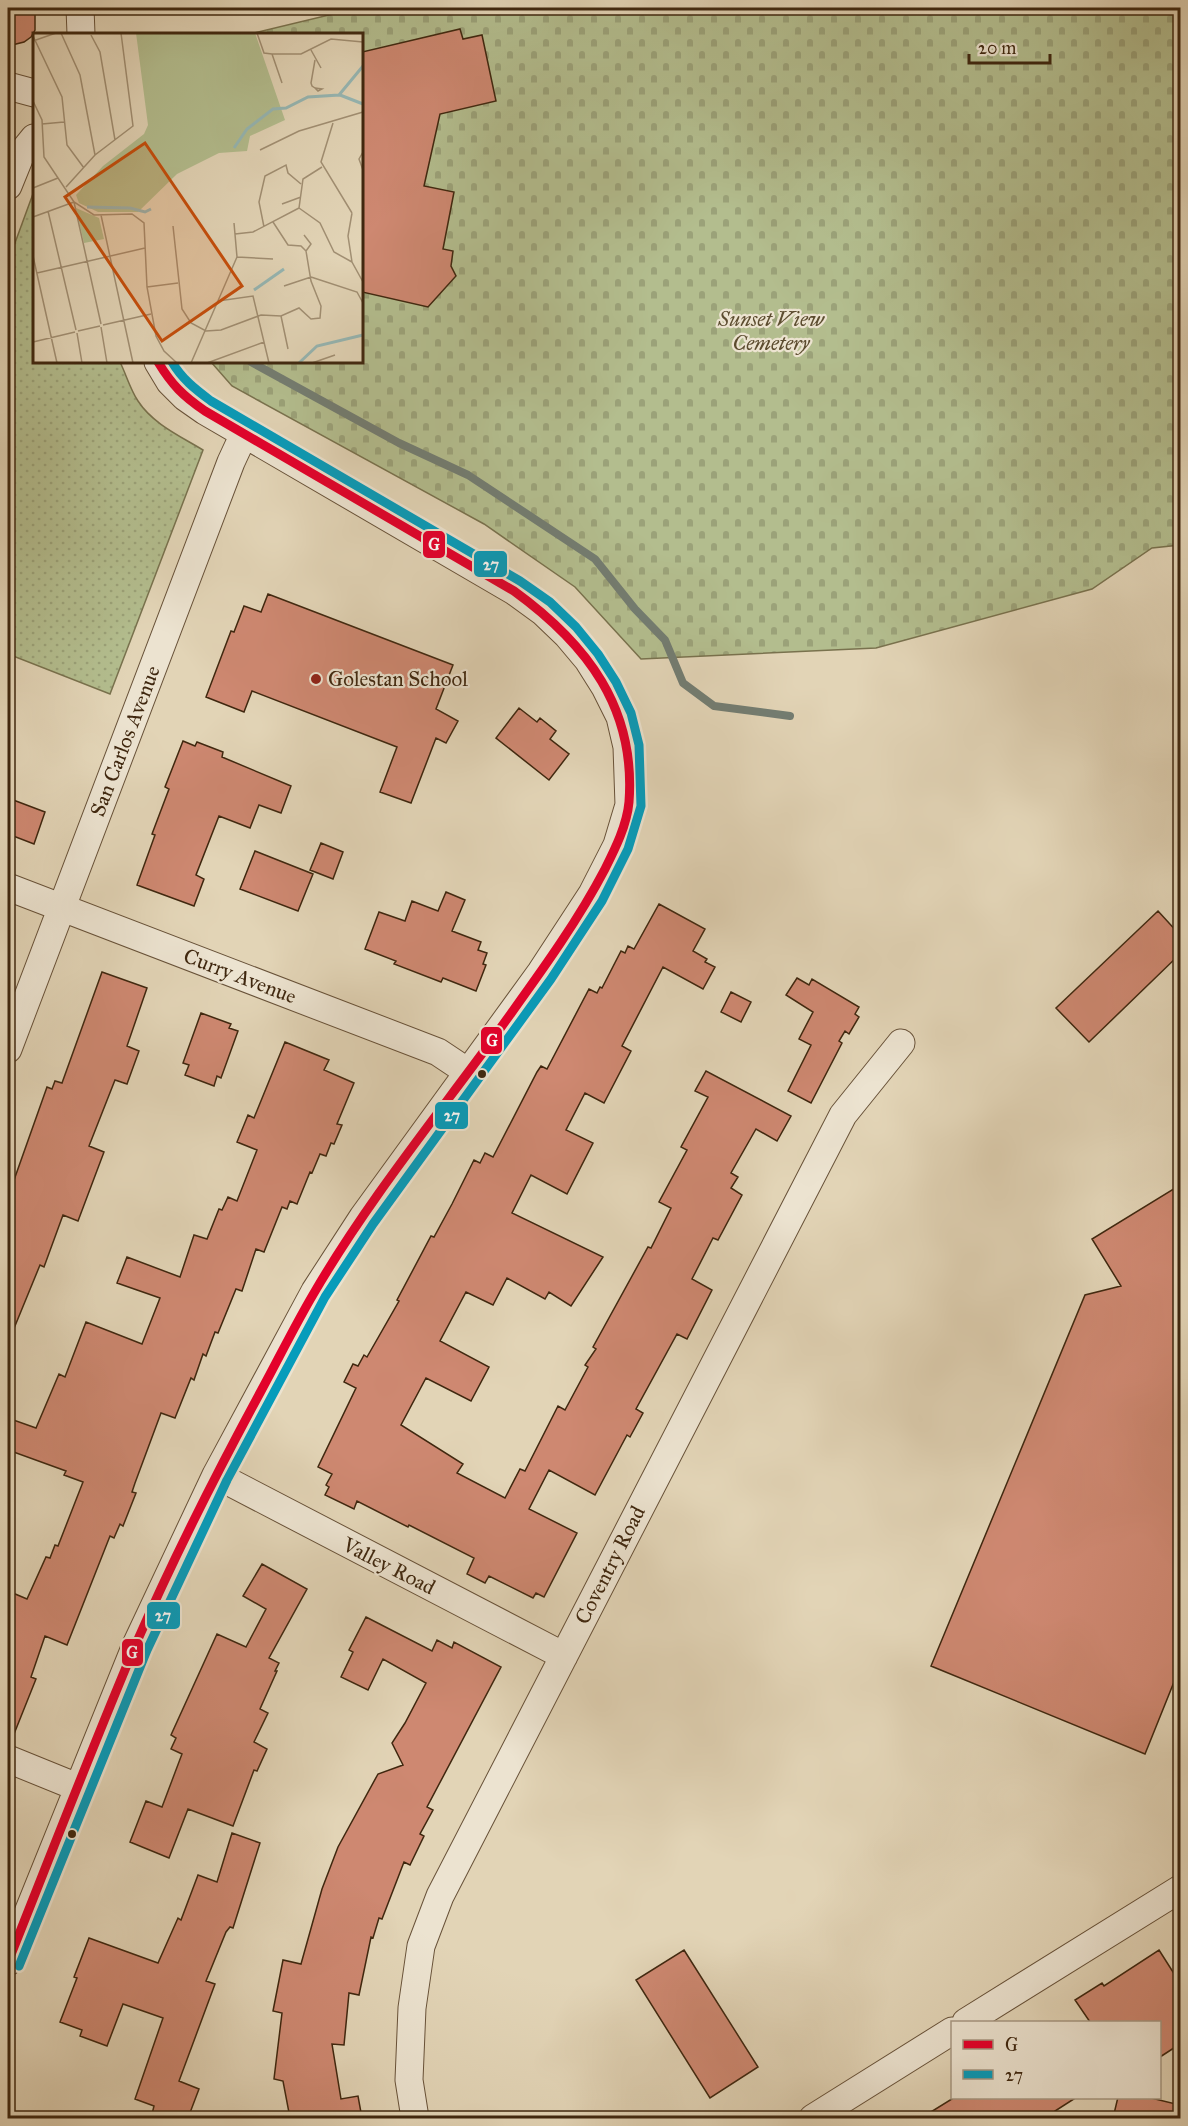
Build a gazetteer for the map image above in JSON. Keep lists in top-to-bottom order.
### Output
{
  "streets": {
    "street": [
      "San Carlos Avenue",
      "Curry Avenue",
      "Coventry Road",
      "Valley Road"
    ]
  },
  "crossings": [
    ["San Carlos Avenue", "Curry Avenue"],
    ["Coventry Road", "Valley Road"]
  ],
  "parks": ["Sunset View Cemetery"],
  "places": ["Golestan School"],
  "lines": ["transit line G", "transit line 27"],
  "legend": ["G", "27"],
  "scale_bar": "20 m"
}
